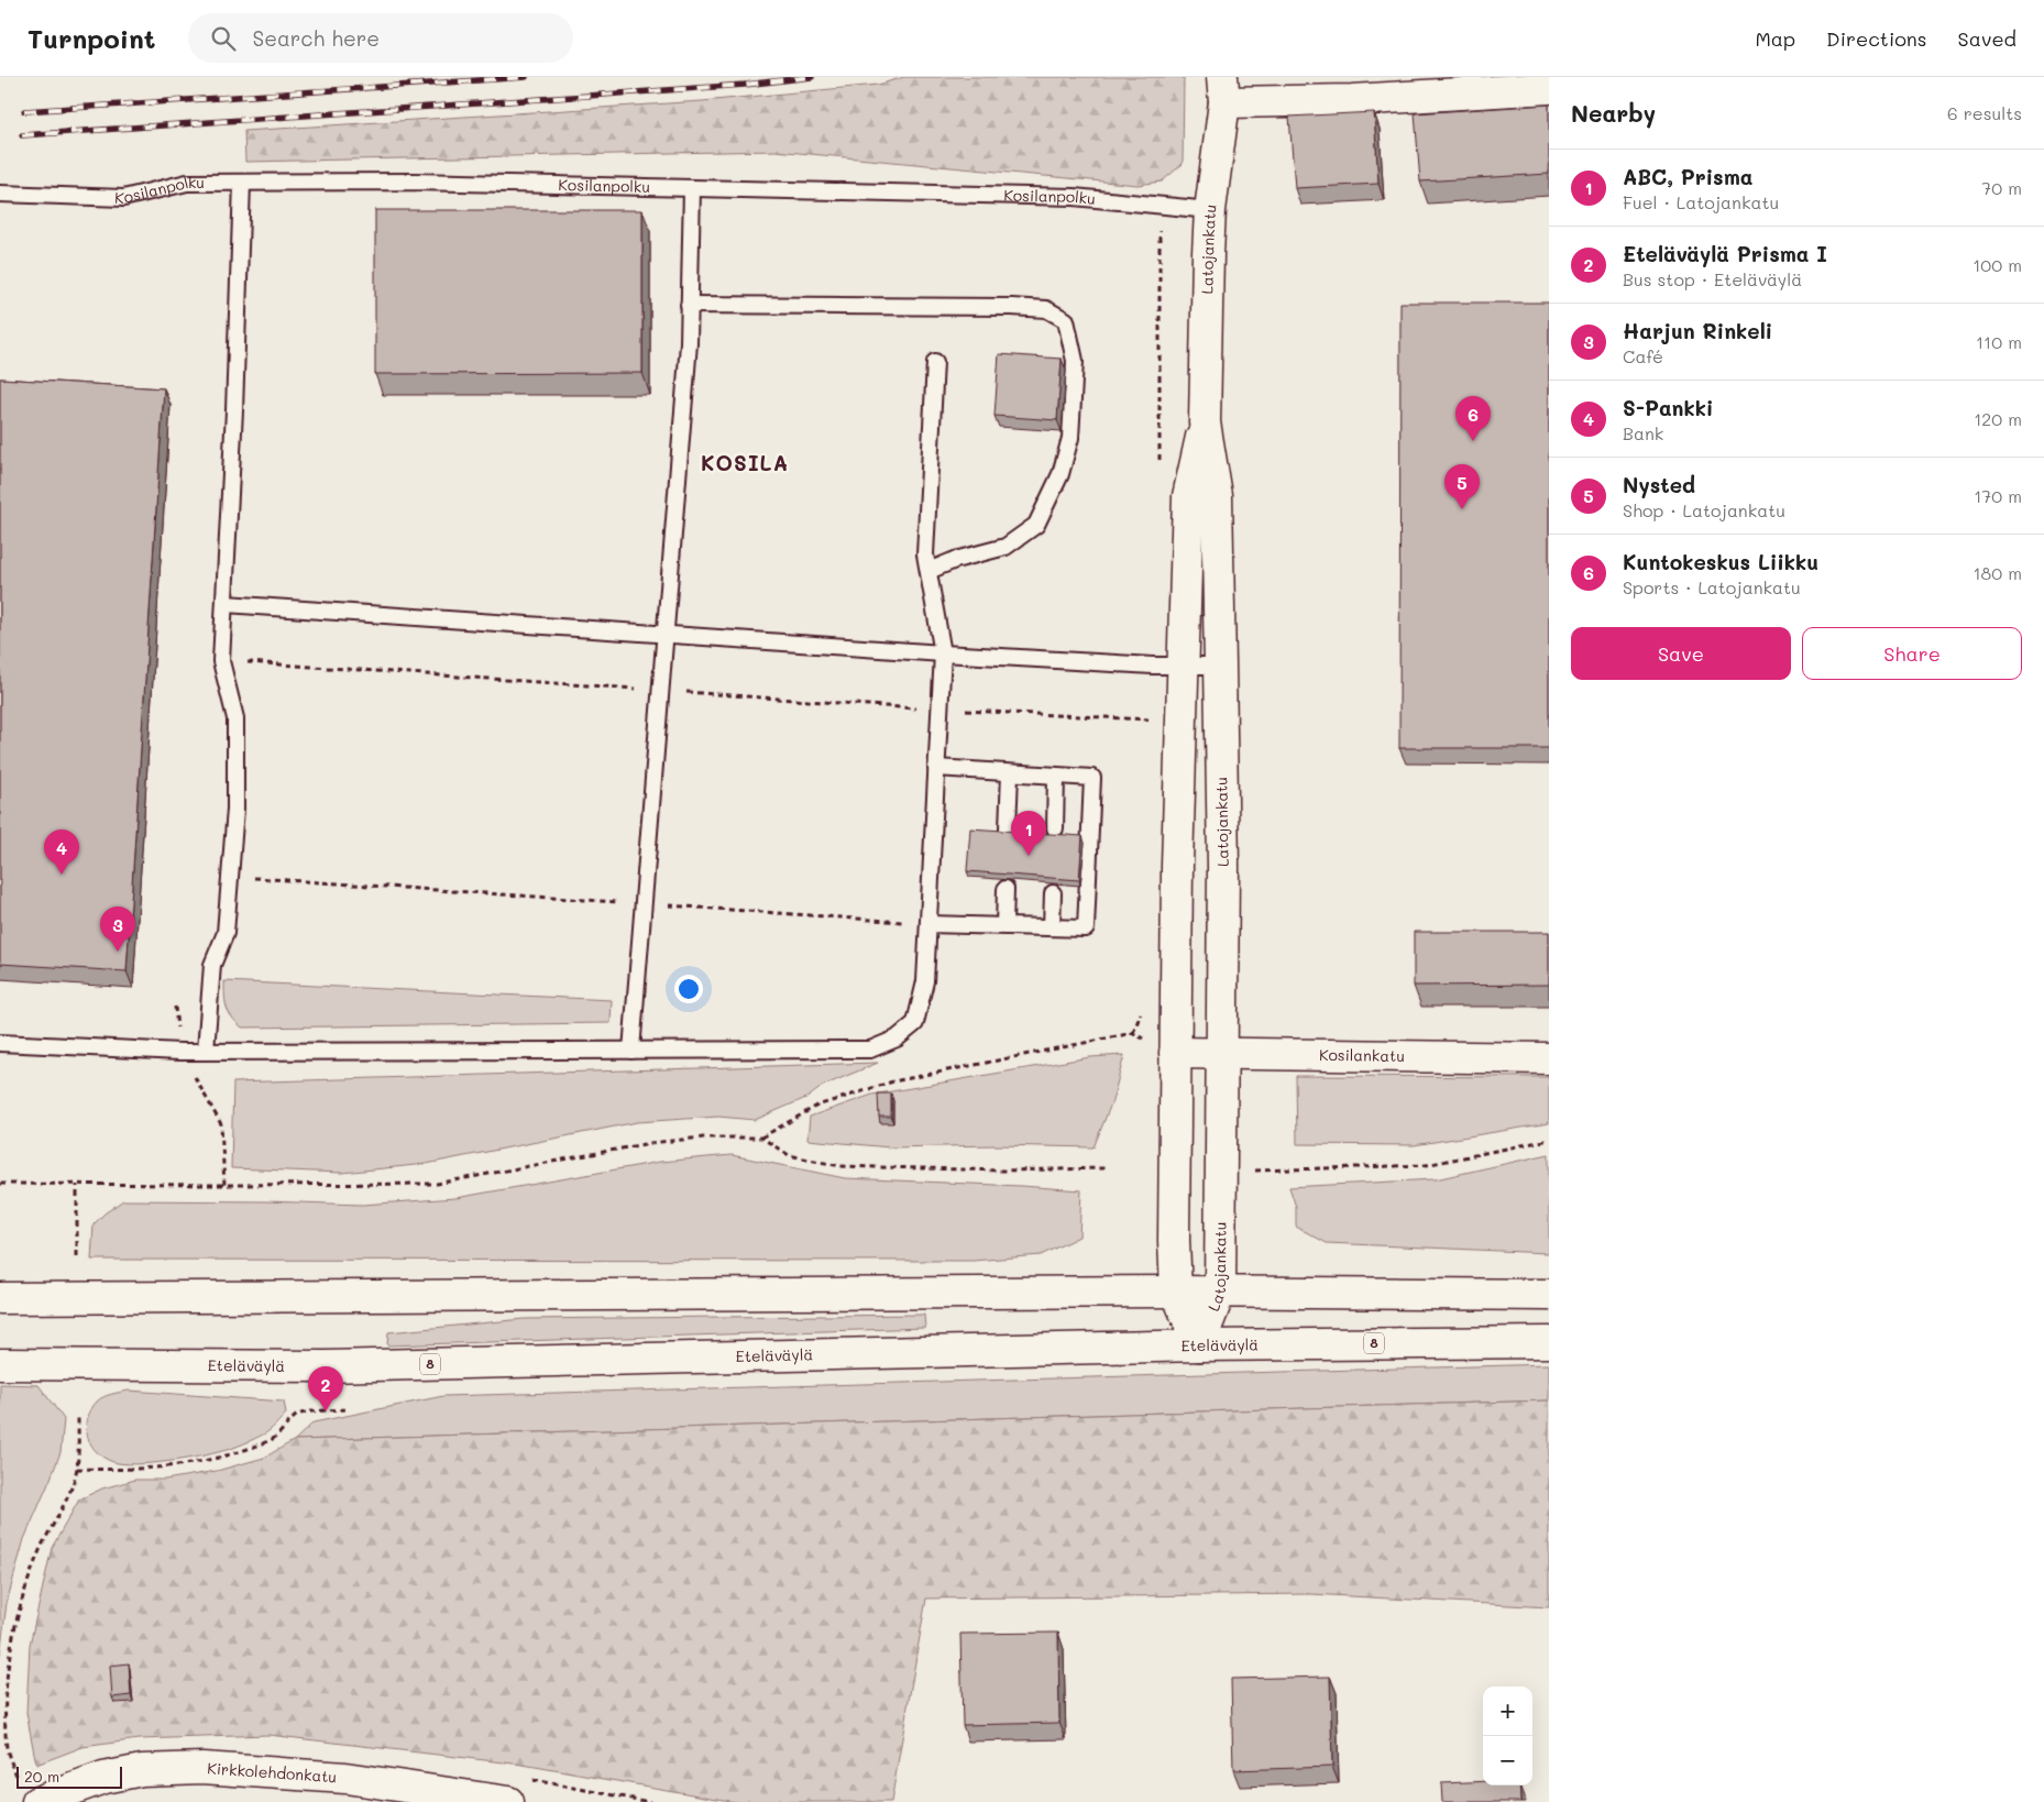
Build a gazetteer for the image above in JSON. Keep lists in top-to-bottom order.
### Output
{
  "streets": {
    "main road": [
      "Latojankatu",
      "Kosilankatu",
      "8",
      "Eteläväylä",
      "Kirkkolehdonkatu"
    ],
    "lane": ["Kosilanpolku"]
  },
  "crossings": [
    ["Kosilanpolku", "Latojankatu"],
    ["Latojankatu", "Kosilankatu"],
    ["Latojankatu", "Eteläväylä"]
  ],
  "districts": ["KOSILA"],
  "scale_bar": "20 m",
  "page": {
    "header": "Turnpoint",
    "search": "Search here",
    "nav": ["Map", "Directions", "Saved"],
    "heading": ["Nearby", "6 results"],
    "list": [
      {
        "mark": "1",
        "name": "ABC, Prisma",
        "note": "Fuel · Latojankatu",
        "value": "70 m"
      },
      {
        "mark": "2",
        "name": "Eteläväylä Prisma I",
        "note": "Bus stop · Eteläväylä",
        "value": "100 m"
      },
      {
        "mark": "3",
        "name": "Harjun Rinkeli",
        "note": "Café",
        "value": "110 m"
      },
      {
        "mark": "4",
        "name": "S-Pankki",
        "note": "Bank",
        "value": "120 m"
      },
      {
        "mark": "5",
        "name": "Nysted",
        "note": "Shop · Latojankatu",
        "value": "170 m"
      },
      {
        "mark": "6",
        "name": "Kuntokeskus Liikku",
        "note": "Sports · Latojankatu",
        "value": "180 m"
      }
    ],
    "pins": [
      "6",
      "5",
      "1",
      "4",
      "3",
      "2"
    ],
    "buttons": ["Save", "Share"],
    "map_buttons": ["+", "−"],
    "scale": "20 m"
  }
}
